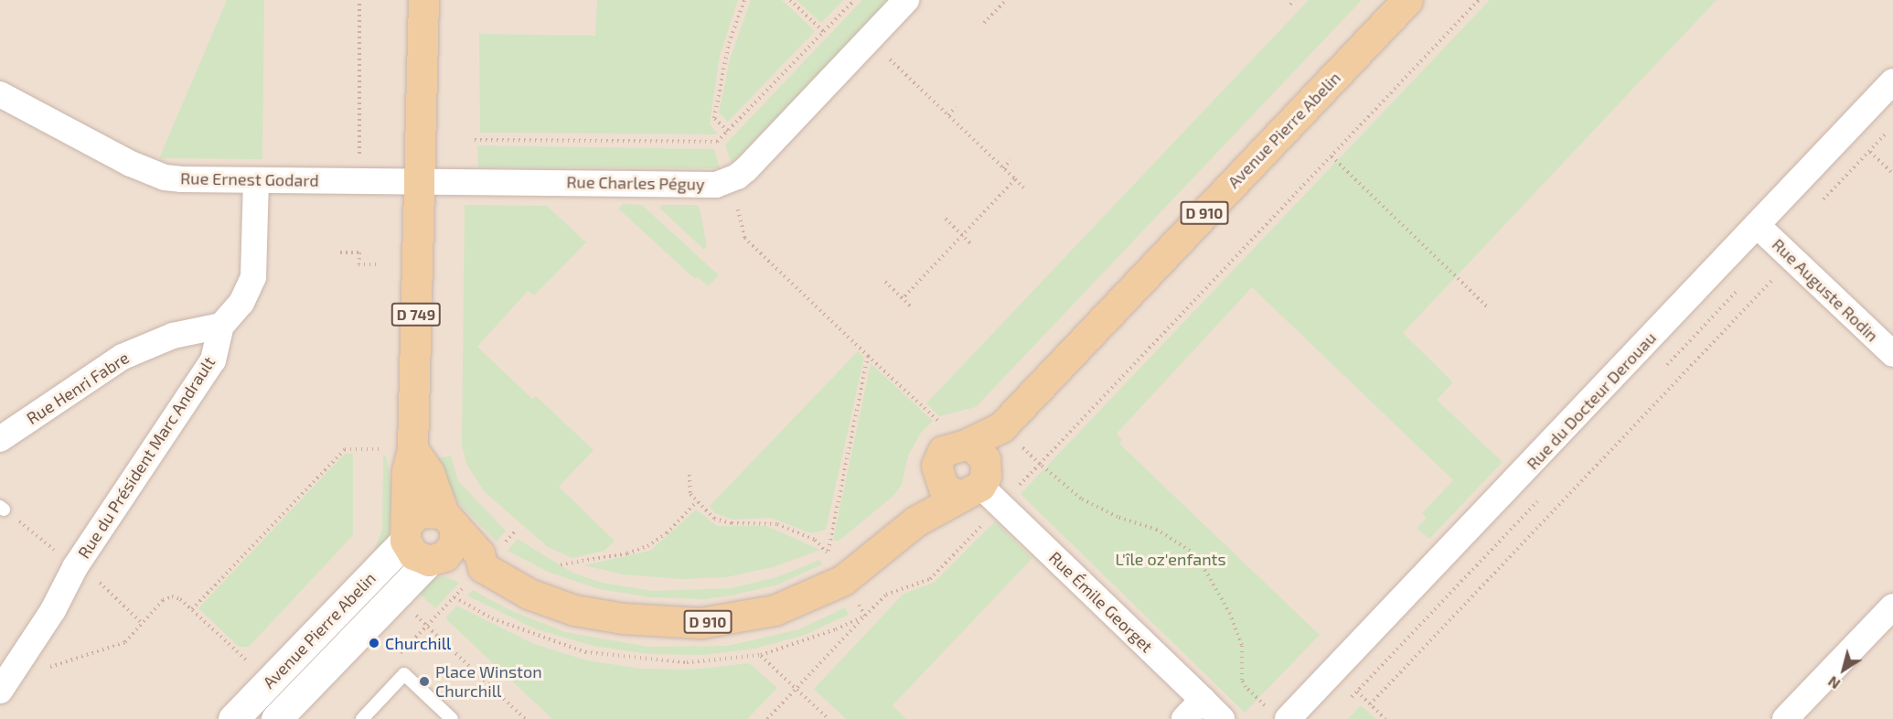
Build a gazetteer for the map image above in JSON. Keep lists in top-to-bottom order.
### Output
{
  "streets": {
    "main road": ["Avenue Pierre Abelin", "D 910", "D 749"],
    "street": [
      "Rue Ernest Godard",
      "Rue Charles Péguy",
      "Rue Auguste Rodin",
      "Rue Henri Fabre",
      "Rue du Docteur Derouau",
      "Rue du Président Marc Andrault",
      "Rue Émile Georget"
    ]
  },
  "crossings": [
    ["Avenue Pierre Abelin", "D 910"],
    ["Avenue Pierre Abelin", "D 749"],
    ["Avenue Pierre Abelin", "Rue Émile Georget"],
    ["Rue Ernest Godard", "Rue Charles Péguy"],
    ["Rue Ernest Godard", "D 749"],
    ["Rue Ernest Godard", "Rue du Président Marc Andrault"],
    ["Rue Charles Péguy", "D 749"],
    ["D 910", "D 749"],
    ["D 910", "Rue Émile Georget"],
    ["Rue Auguste Rodin", "Rue du Docteur Derouau"],
    ["Rue Henri Fabre", "Rue du Président Marc Andrault"]
  ],
  "parks": ["L'île oz'enfants"],
  "places": ["Churchill", "Place Winston Churchill"],
  "north": "bottom left"
}
